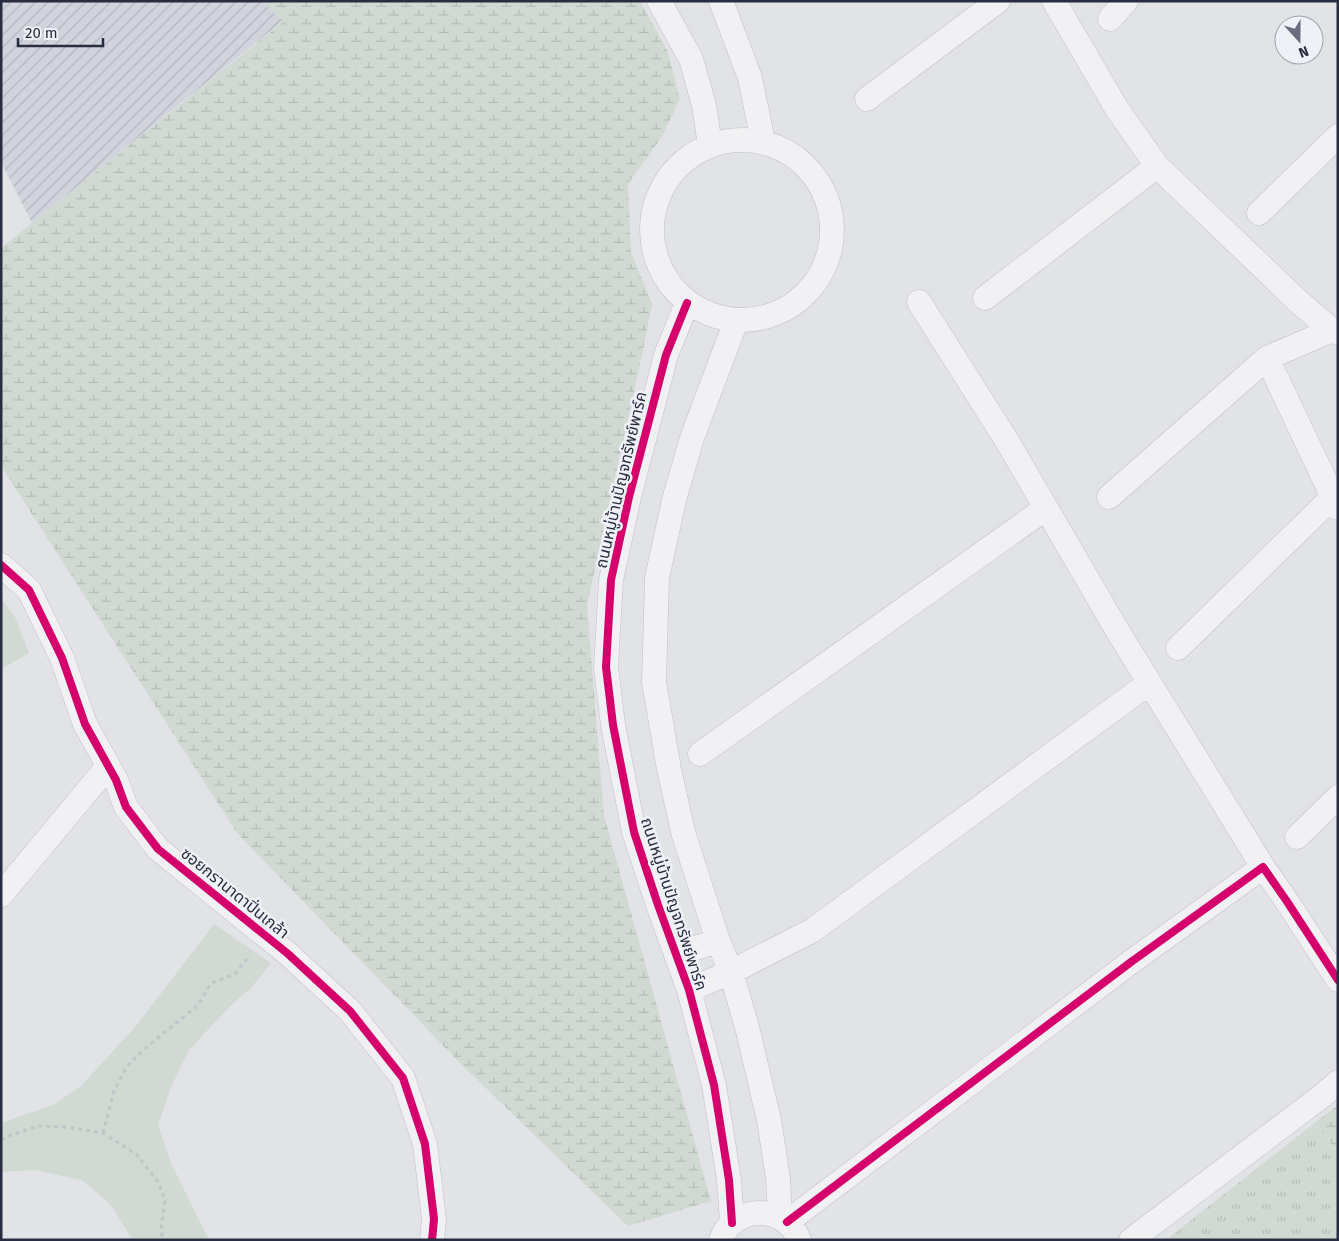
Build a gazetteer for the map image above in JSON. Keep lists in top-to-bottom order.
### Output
{
  "streets": {
    "street": ["ถนนหมู่บ้านปัญจทรัพย์พาร์ค", "ซอยกรานาดาปิ่นเกล้า"]
  },
  "scale_bar": "20 m",
  "north": "bottom"
}
